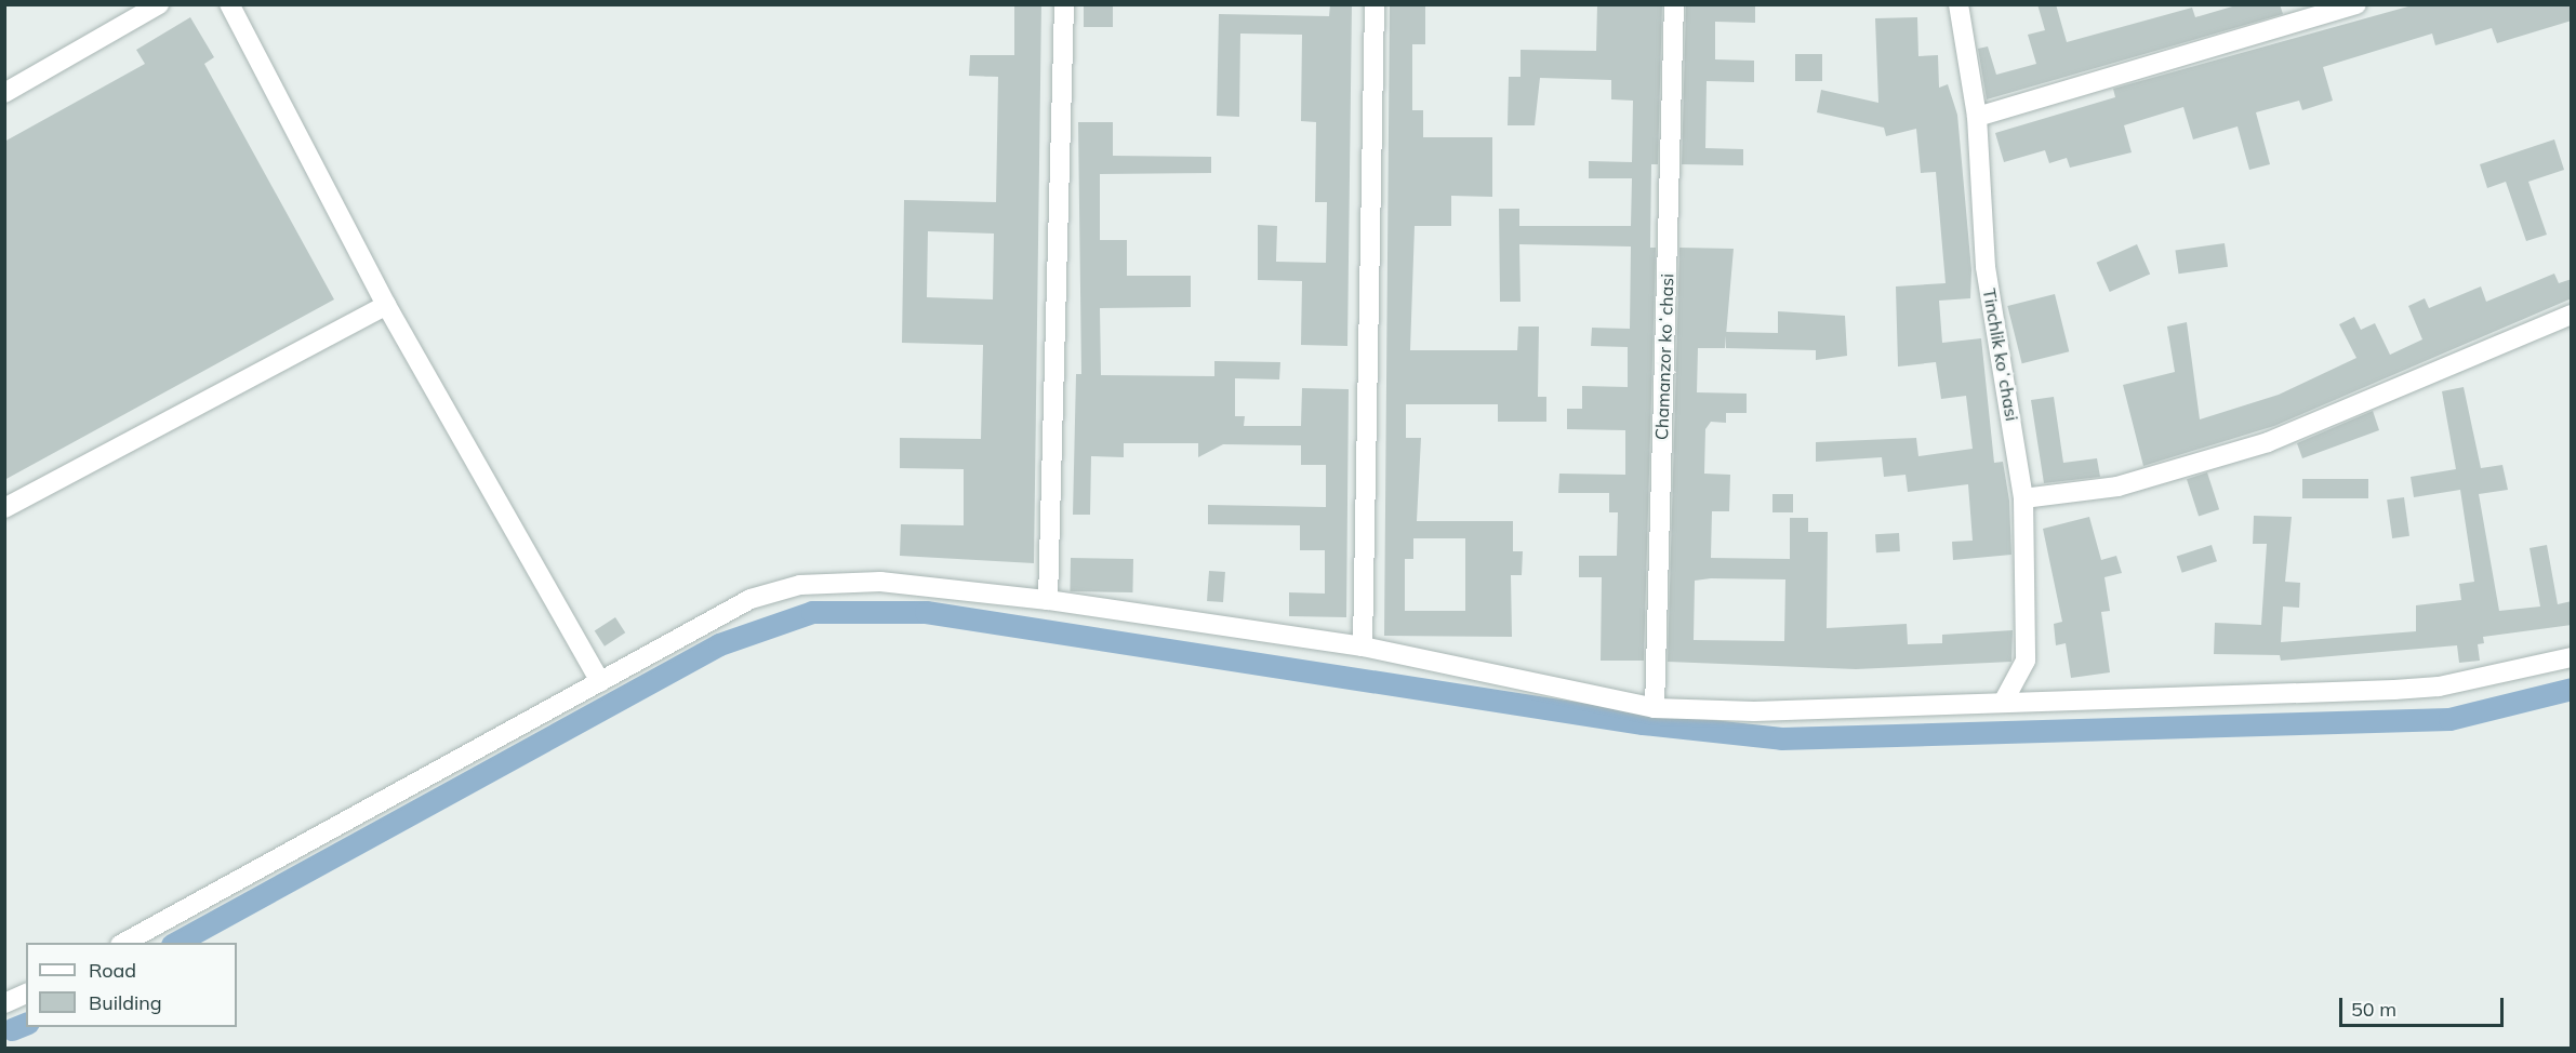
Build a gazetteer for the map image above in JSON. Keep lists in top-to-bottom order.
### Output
{
  "streets": {
    "street": ["Tinchlik koʻchasi", "Chamanzor koʻchasi"]
  },
  "legend": ["Road", "Building"],
  "scale_bar": "50 m"
}
